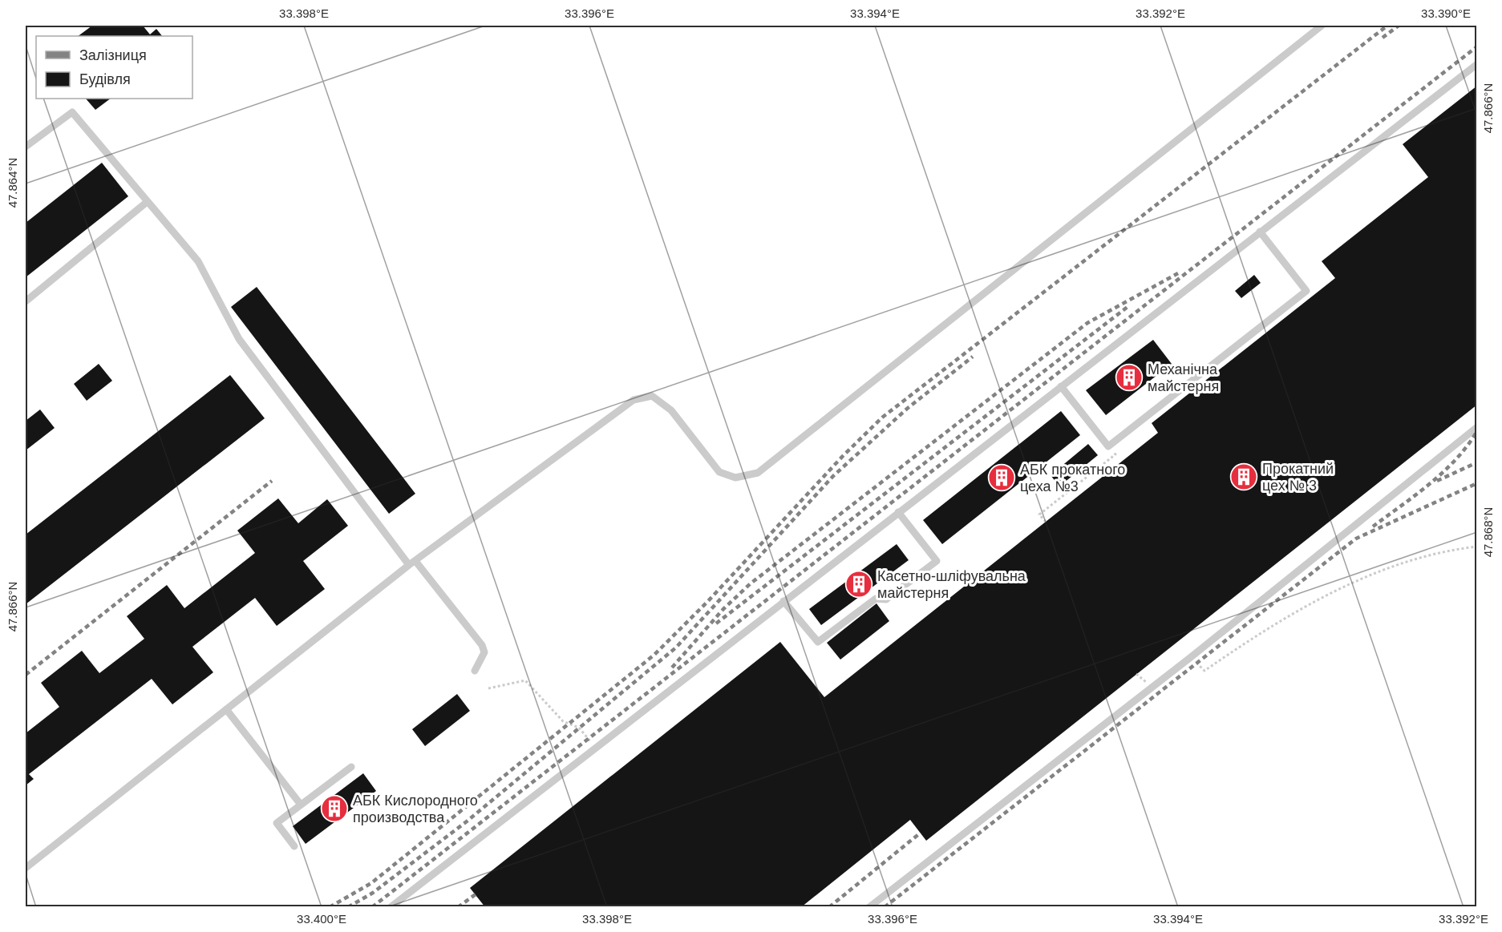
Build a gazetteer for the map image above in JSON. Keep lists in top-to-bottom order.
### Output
{
  "places": {
    "building": [
      "Механічна майстерня",
      "Прокатний цех № 3",
      "АБК прокатного цеха №3",
      "Касетно-шліфувальна майстерня",
      "АБК Кислородного производства"
    ]
  },
  "legend": ["Залізниця", "Будівля"],
  "coordinates": [
    "33.398°E",
    "33.396°E",
    "33.394°E",
    "33.392°E",
    "33.390°E",
    "47.866°N",
    "47.864°N",
    "47.868°N",
    "33.400°E"
  ]
}
